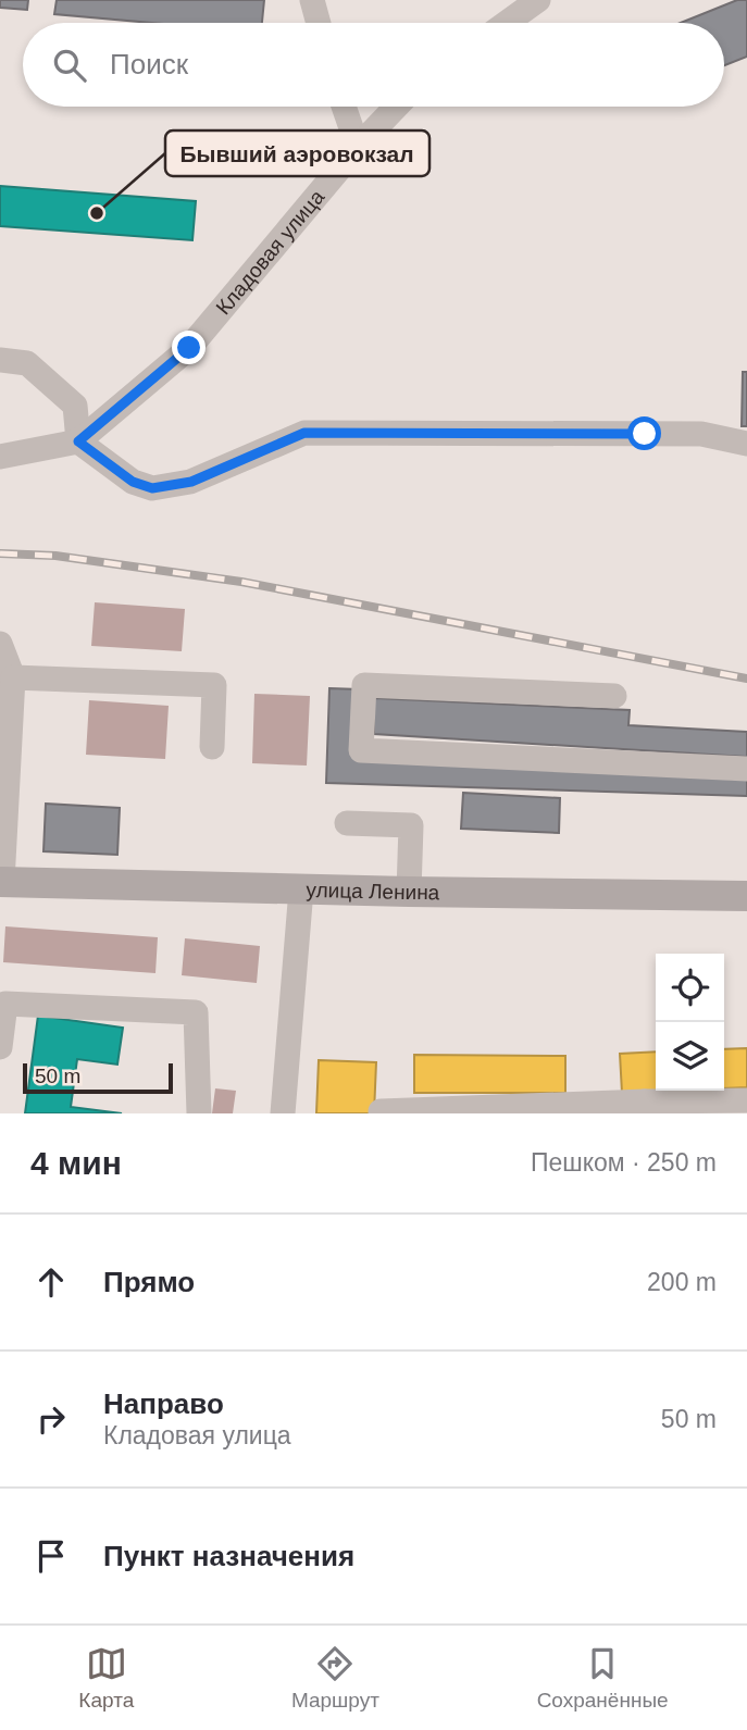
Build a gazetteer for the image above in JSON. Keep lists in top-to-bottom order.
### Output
{
  "streets": {
    "main road": ["улица Ленина"],
    "street": ["Кладовая улица"]
  },
  "places": ["Бывший аэровокзал"],
  "scale_bar": "50 m",
  "page": {
    "search": "Поиск",
    "scale": "50 m",
    "heading": ["4 мин", "Пешком · 250 m"],
    "list": [
      ["Прямо", "200 m"],
      ["Направо", "Кладовая улица", "50 m"],
      "Пункт назначения"
    ],
    "nav": ["Карта", "Маршрут", "Сохранённые"]
  }
}
